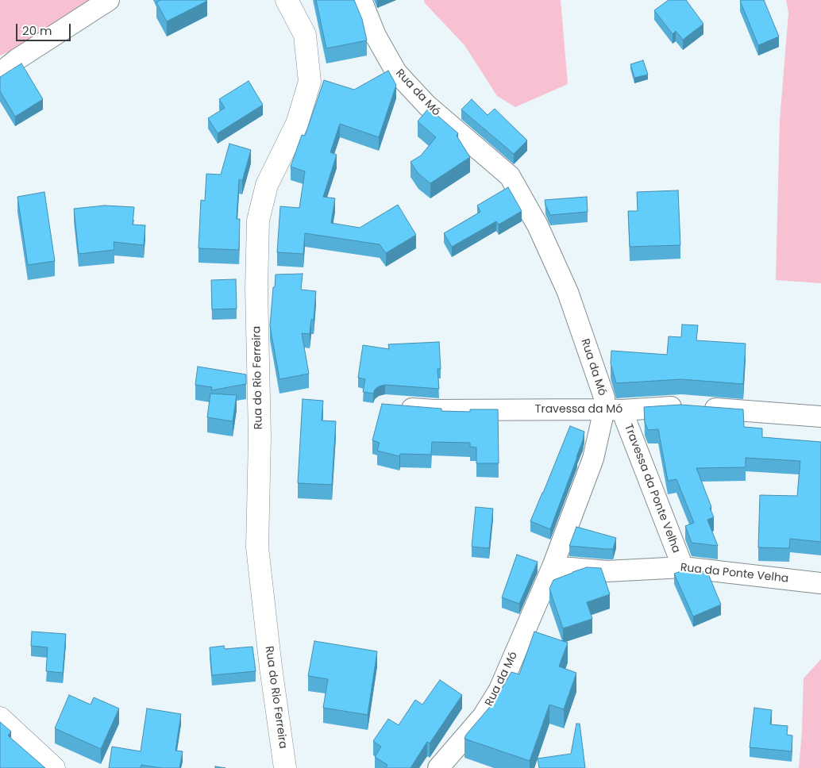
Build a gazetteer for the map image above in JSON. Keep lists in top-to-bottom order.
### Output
{
  "streets": {
    "street": [
      "Rua da Mó",
      "Rua do Rio Ferreira",
      "Travessa da Mó",
      "Travessa da Ponte Velha",
      "Rua da Ponte Velha"
    ]
  },
  "crossings": [
    ["Rua da Mó", "Travessa da Mó"],
    ["Rua da Mó", "Travessa da Ponte Velha"],
    ["Rua da Mó", "Rua da Ponte Velha"],
    ["Travessa da Mó", "Travessa da Ponte Velha"],
    ["Travessa da Ponte Velha", "Rua da Ponte Velha"]
  ],
  "scale_bar": "20 m"
}
